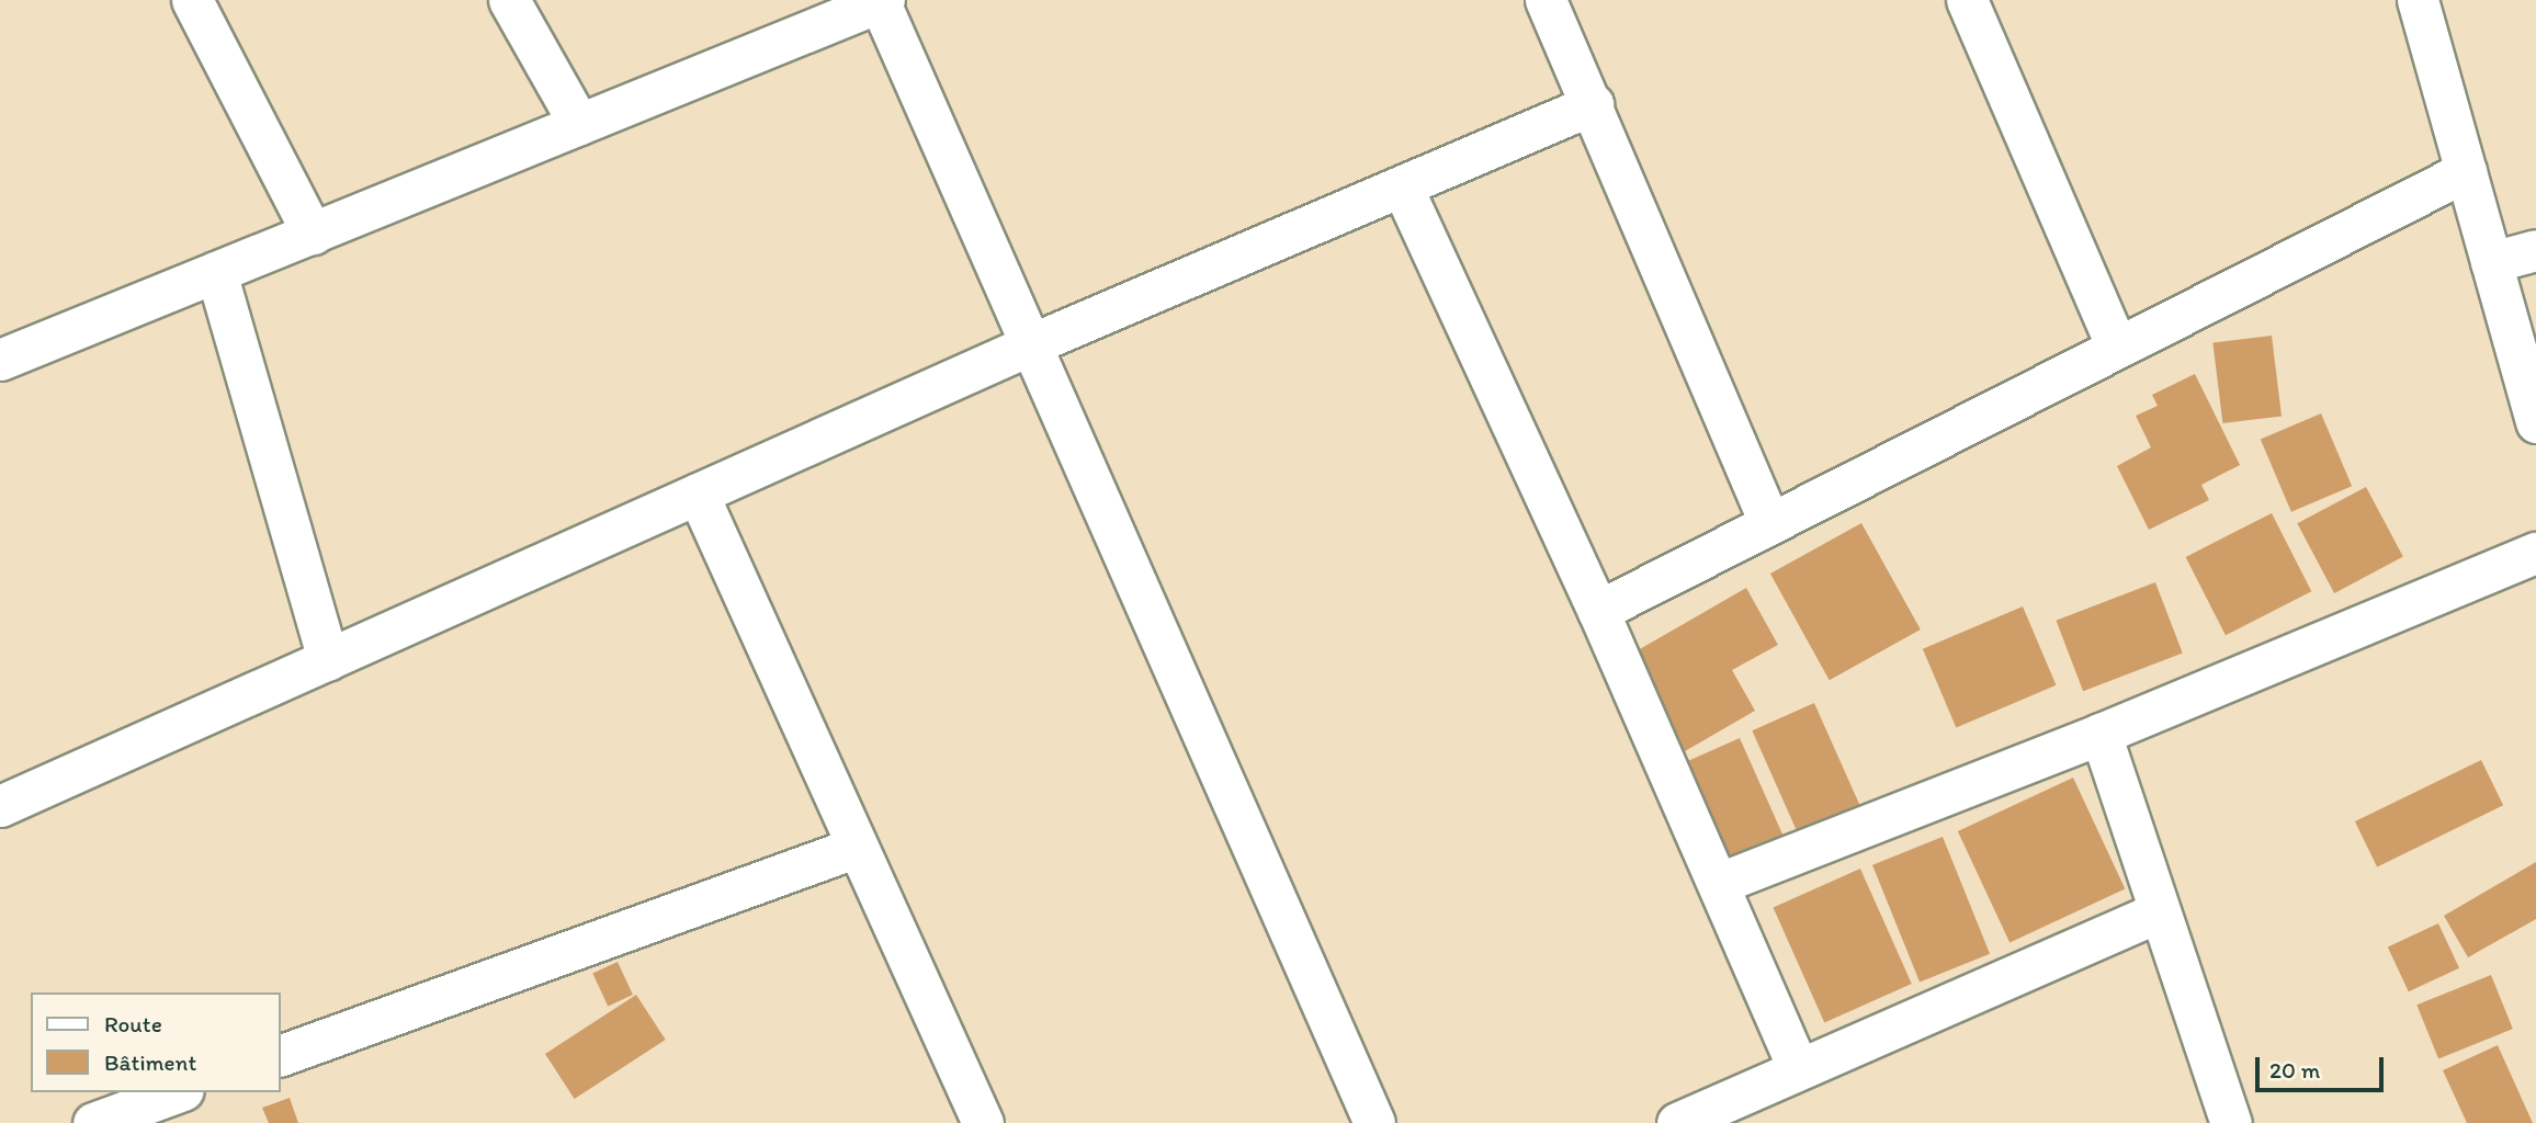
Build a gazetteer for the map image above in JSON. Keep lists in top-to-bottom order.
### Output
{
  "legend": ["Route", "Bâtiment"],
  "scale_bar": "20 m"
}
